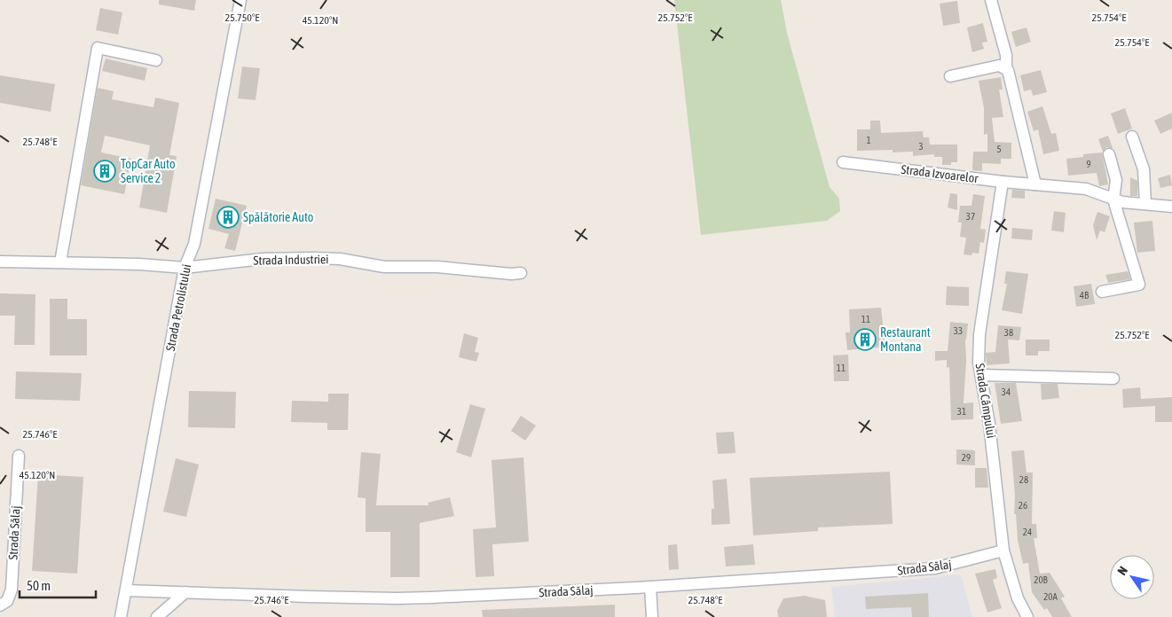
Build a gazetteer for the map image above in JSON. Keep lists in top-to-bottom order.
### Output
{
  "streets": {
    "street": [
      "Strada Izvoarelor",
      "Strada Industriei",
      "Strada Petrolistului",
      "Strada Câmpului",
      "Strada Sălaj"
    ]
  },
  "crossings": [
    ["Strada Izvoarelor", "Strada Câmpului"],
    ["Strada Industriei", "Strada Petrolistului"],
    ["Strada Petrolistului", "Strada Sălaj"],
    ["Strada Câmpului", "Strada Sălaj"]
  ],
  "places": {
    "building": ["TopCar Auto Service 2", "Spălătorie Auto", "Restaurant Montana"]
  },
  "house_numbers": [
    "1",
    "3",
    "5",
    "9",
    "37",
    "4B",
    "11",
    "33",
    "38",
    "11",
    "34",
    "31",
    "29",
    "28",
    "26",
    "24",
    "20B",
    "20A"
  ],
  "scale_bar": "50 m",
  "north": "top left",
  "coordinates": [
    "25.752°E",
    "25.754°E",
    "25.750°E",
    "45.120°N",
    "25.748°E",
    "25.746°E"
  ]
}
